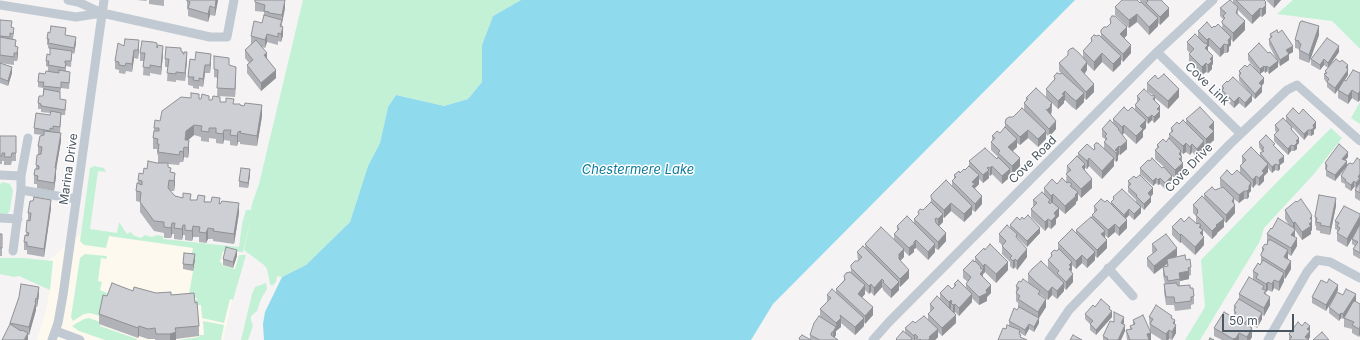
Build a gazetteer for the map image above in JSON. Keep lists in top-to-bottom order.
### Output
{
  "streets": {
    "street": [
      "Cove Link",
      "Cove Road",
      "Cove Drive",
      "Marina Drive"
    ]
  },
  "crossings": [
    ["Cove Link", "Cove Road"],
    ["Cove Link", "Cove Drive"]
  ],
  "water": ["Chestermere Lake"],
  "scale_bar": "50 m"
}
